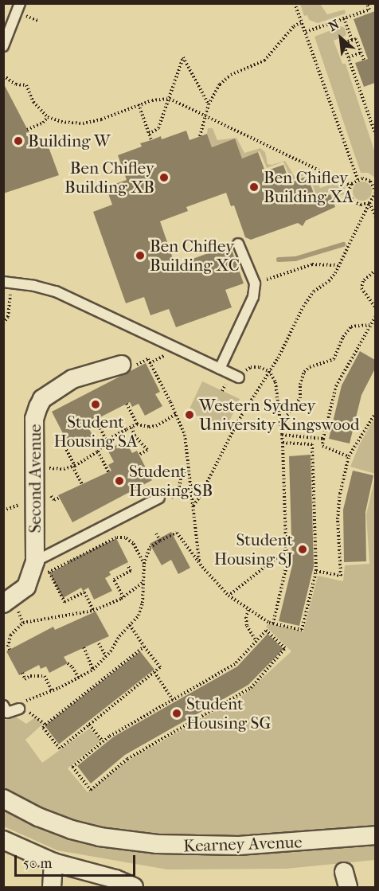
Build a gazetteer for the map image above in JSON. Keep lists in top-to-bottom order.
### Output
{
  "streets": {
    "street": ["Second Avenue", "Kearney Avenue"]
  },
  "places": [
    "Building W",
    "Ben Chifley Building XB",
    "Ben Chifley Building XA",
    "Ben Chifley Building XC",
    "Student Housing SA",
    "Western Sydney University Kingswood",
    "Student Housing SB",
    "Student Housing SJ",
    "Student Housing SG"
  ],
  "scale_bar": "50 m",
  "north": "top left"
}
